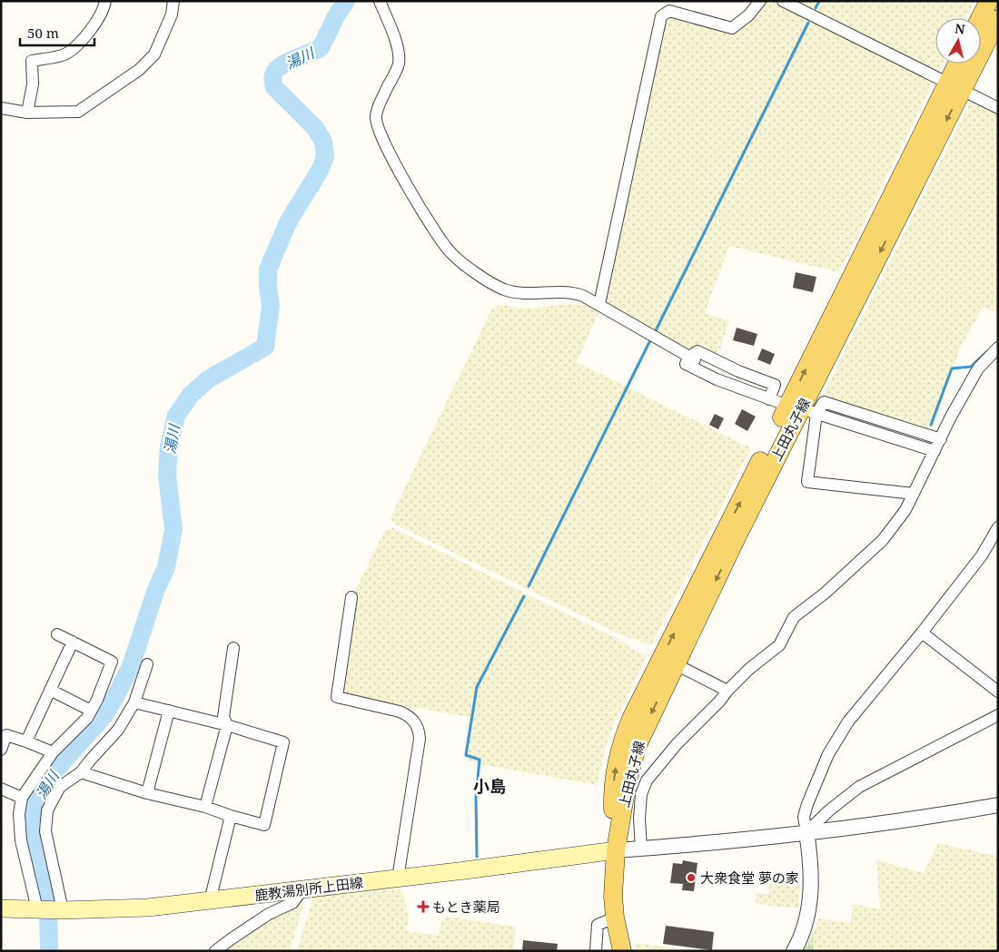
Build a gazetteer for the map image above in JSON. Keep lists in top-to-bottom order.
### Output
{
  "streets": {
    "main road": ["上田丸子線", "鹿教湯別所上田線"]
  },
  "crossings": [
    ["上田丸子線", "鹿教湯別所上田線"]
  ],
  "districts": ["小島"],
  "water": ["湯川"],
  "places": {
    "other": ["大衆食堂 夢の家"],
    "health": ["もとき薬局"]
  },
  "scale_bar": "50 m",
  "north": "top"
}
